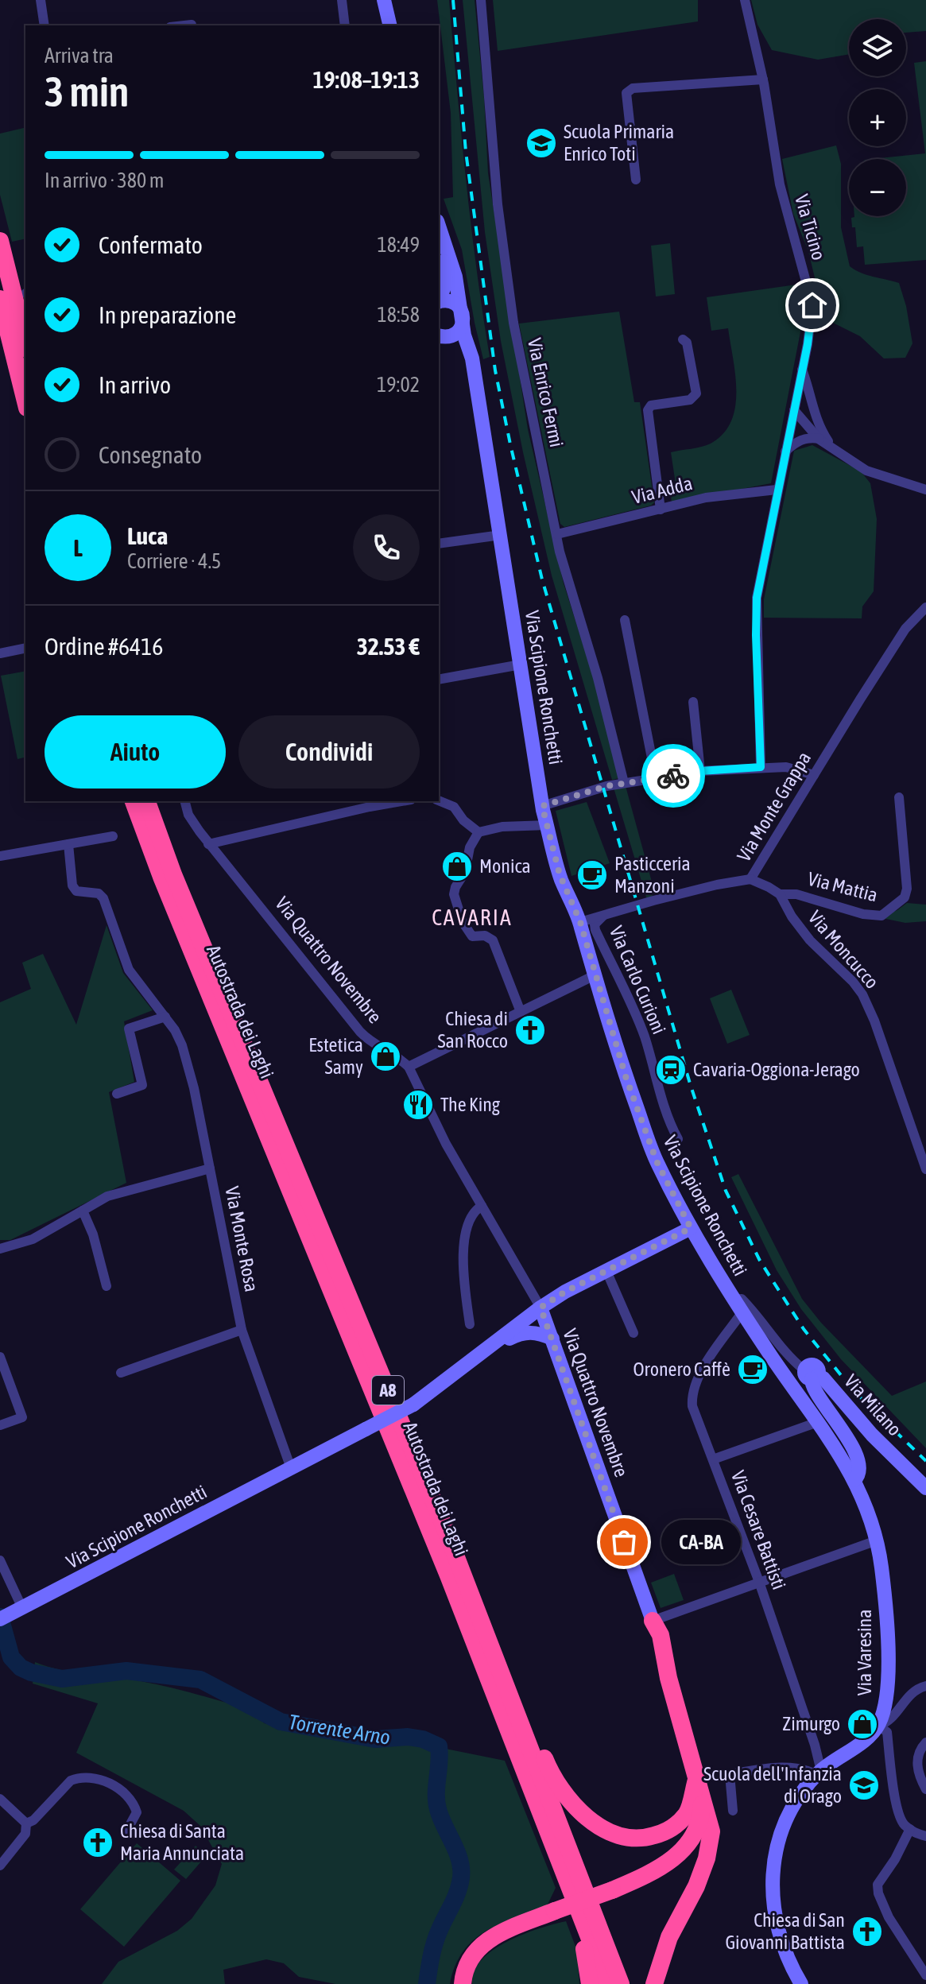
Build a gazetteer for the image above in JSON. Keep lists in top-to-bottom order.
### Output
{
  "streets": {
    "highway": ["Autostrada dei Laghi", "A8"],
    "main road": [
      "Via Scipione Ronchetti",
      "Via Quattro Novembre",
      "Via Milano",
      "Via Varesina"
    ],
    "street": [
      "Via Ticino",
      "Via Enrico Fermi",
      "Via Adda",
      "Via Monte Grappa",
      "Via Mattia",
      "Via Moncucco",
      "Via Carlo Curioni",
      "Via Monte Rosa",
      "Via Cesare Battisti"
    ]
  },
  "crossings": [
    ["Via Ticino", "Via Adda"],
    ["Via Enrico Fermi", "Via Adda"],
    ["Via Scipione Ronchetti", "Via Monte Grappa"],
    ["Via Scipione Ronchetti", "Via Monte Rosa"],
    ["Via Scipione Ronchetti", "Via Cesare Battisti"],
    ["Via Scipione Ronchetti", "Via Varesina"],
    ["Via Monte Grappa", "Via Carlo Curioni"],
    ["Via Mattia", "Via Moncucco"],
    ["Via Milano", "Via Varesina"],
    ["Via Cesare Battisti", "Via Varesina"]
  ],
  "districts": ["CAVARIA"],
  "water": ["Torrente Arno"],
  "places": {
    "school or university": ["Scuola Primaria Enrico Toti", "Scuola dell'Infanzia di Orago"],
    "shop": ["Monica", "Estetica Samy", "Zimurgo"],
    "cafe": ["Pasticceria Manzoni", "Oronero Caffè"],
    "church": ["Chiesa di San Rocco", "Chiesa di Santa Maria Annunciata", "Chiesa di San Giovanni Battista"],
    "station": ["Cavaria-Oggiona-Jerago"],
    "restaurant": ["The King"],
    "other": ["CA-BA"]
  },
  "page": {
    "map_buttons": ["+", "−"],
    "heading": ["3 min", "Arriva tra", "19:08–19:13"],
    "panel": [
      "Luca",
      "Corriere · 4.5",
      "Ordine #6416",
      "32.53 €"
    ],
    "bar": "In arrivo · 380 m",
    "list": [
      ["Confermato", "18:49"],
      ["In preparazione", "18:58"],
      ["In arrivo", "19:02"],
      "Consegnato"
    ],
    "round": "L",
    "buttons": ["Aiuto", "Condividi"],
    "bubble": "CA-BA"
  }
}
